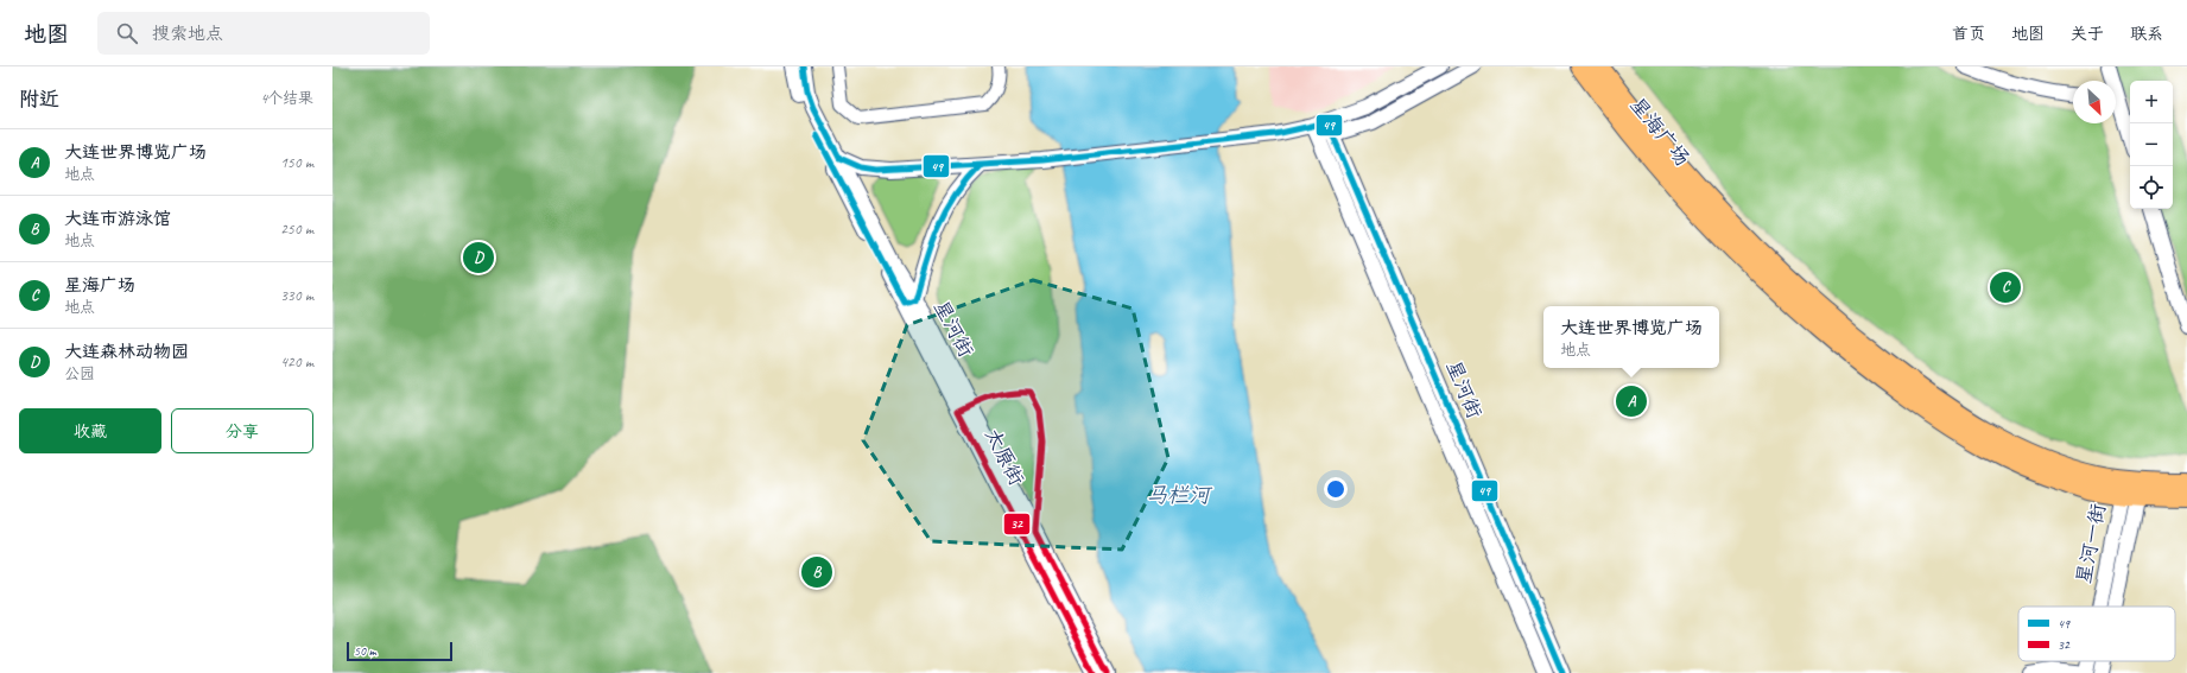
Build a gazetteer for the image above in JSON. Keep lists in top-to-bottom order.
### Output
{
  "streets": {
    "highway": ["星海广场"],
    "street": ["星河街", "太原街", "星河一街"]
  },
  "crossings": [
    ["星海广场", "星河一街"],
    ["星河街", "太原街"]
  ],
  "water": ["马栏河"],
  "lines": ["transit line 49", "transit line 32"],
  "legend": ["49", "32"],
  "scale_bar": "50 m",
  "north": "bottom right",
  "page": {
    "header": "地图",
    "search": "搜索地点",
    "nav": [
      "首页",
      "地图",
      "关于",
      "联系"
    ],
    "heading": ["附近", "4个结果"],
    "map_buttons": ["+", "−"],
    "list": [
      {
        "mark": "A",
        "name": "大连世界博览广场",
        "note": "地点",
        "value": "150 m"
      },
      {
        "mark": "B",
        "name": "大连市游泳馆",
        "note": "地点",
        "value": "250 m"
      },
      {
        "mark": "C",
        "name": "星海广场",
        "note": "地点",
        "value": "330 m"
      },
      {
        "mark": "D",
        "name": "大连森林动物园",
        "note": "公园",
        "value": "420 m"
      }
    ],
    "pins": [
      "D",
      "C",
      "A",
      "B"
    ],
    "popup": ["大连世界博览广场", "地点"],
    "buttons": ["收藏", "分享"],
    "scale": "50 m"
  }
}
